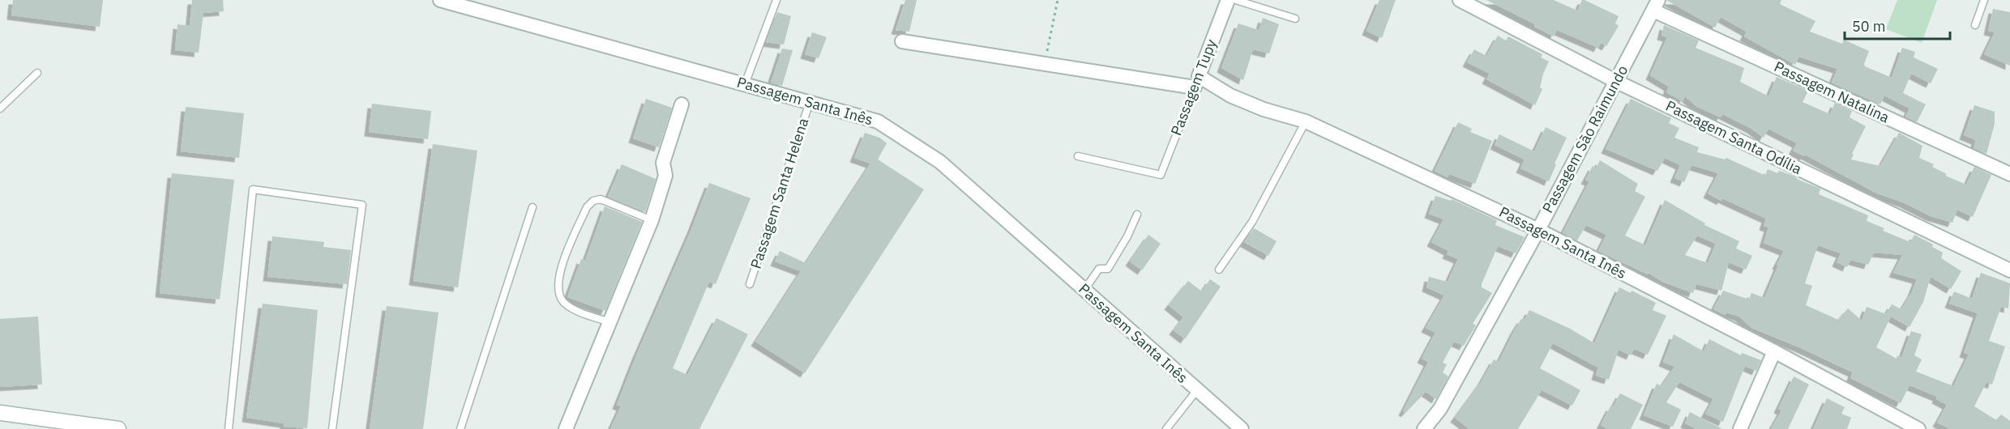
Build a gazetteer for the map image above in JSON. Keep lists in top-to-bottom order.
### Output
{
  "streets": {
    "street": [
      "Passagem Tupy",
      "Passagem Natalina",
      "Passagem Santa Inês",
      "Passagem Santa Odília",
      "Passagem São Raimundo"
    ],
    "lane": ["Passagem Santa Helena"]
  },
  "crossings": [
    ["Passagem Tupy", "Passagem Santa Inês"],
    ["Passagem Natalina", "Passagem São Raimundo"],
    ["Passagem Santa Inês", "Passagem São Raimundo"],
    ["Passagem Santa Inês", "Passagem Santa Helena"],
    ["Passagem Santa Odília", "Passagem São Raimundo"]
  ],
  "scale_bar": "50 m"
}
